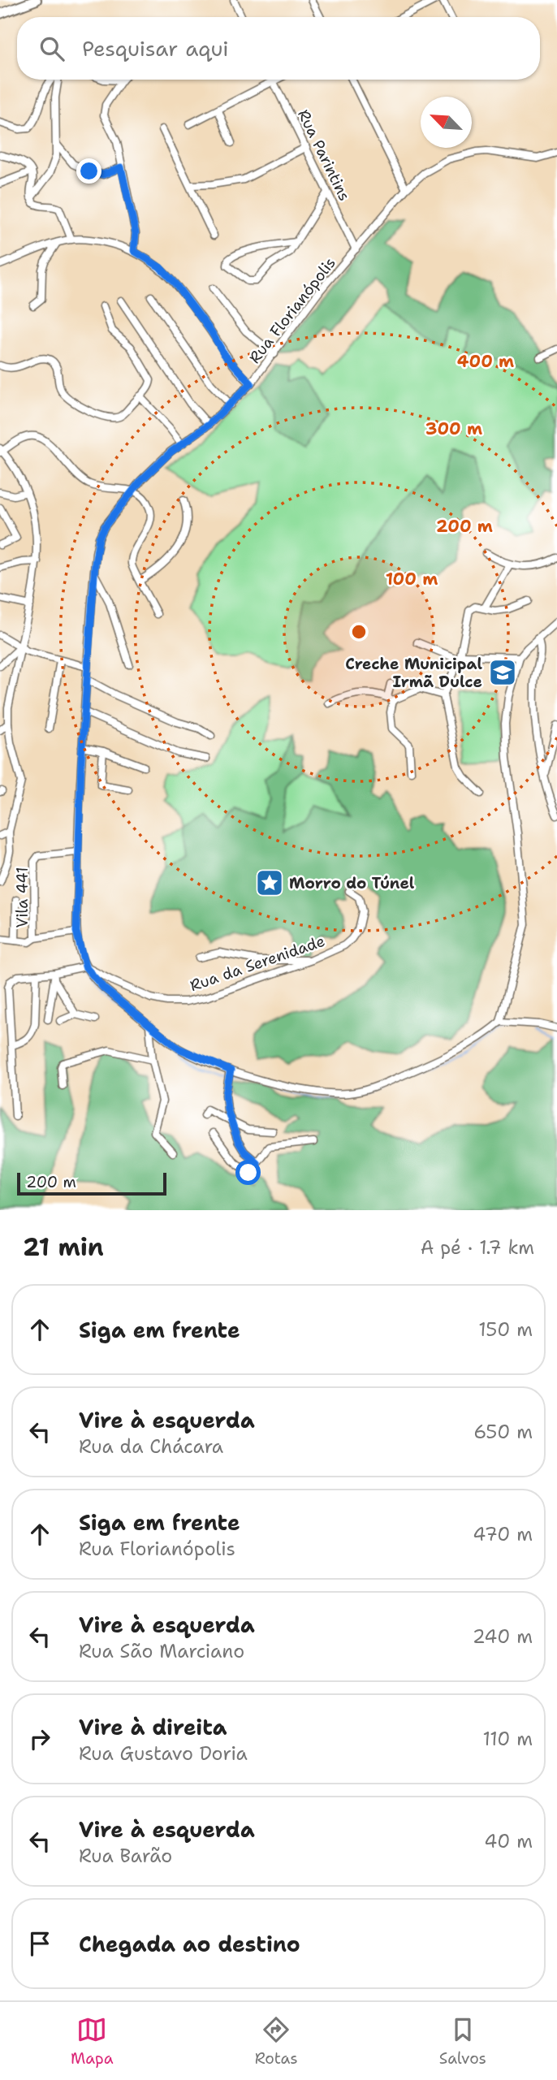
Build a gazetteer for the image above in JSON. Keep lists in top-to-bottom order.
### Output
{
  "streets": {
    "street": [
      "Rua Parintins",
      "Rua Florianópolis",
      "Vila 441",
      "Rua da Serenidade"
    ]
  },
  "crossings": [
    ["Rua Parintins", "Rua Florianópolis"],
    ["Rua Florianópolis", "Vila 441"],
    ["Rua Florianópolis", "Rua da Serenidade"]
  ],
  "places": {
    "school or university": ["Creche Municipal Irmã Dulce"],
    "place": ["Morro do Túnel"]
  },
  "scale_bar": "200 m",
  "north": "top left",
  "page": {
    "search": "Pesquisar aqui",
    "scale": "200 m",
    "heading": ["21 min", "A pé · 1.7 km"],
    "list": [
      ["Siga em frente", "150 m"],
      ["Vire à esquerda", "Rua da Chácara", "650 m"],
      ["Siga em frente", "Rua Florianópolis", "470 m"],
      ["Vire à esquerda", "Rua São Marciano", "240 m"],
      ["Vire à direita", "Rua Gustavo Doria", "110 m"],
      ["Vire à esquerda", "Rua Barão", "40 m"],
      "Chegada ao destino"
    ],
    "nav": ["Mapa", "Rotas", "Salvos"]
  },
  "rings": [
    "400 m",
    "300 m",
    "200 m",
    "100 m"
  ]
}
